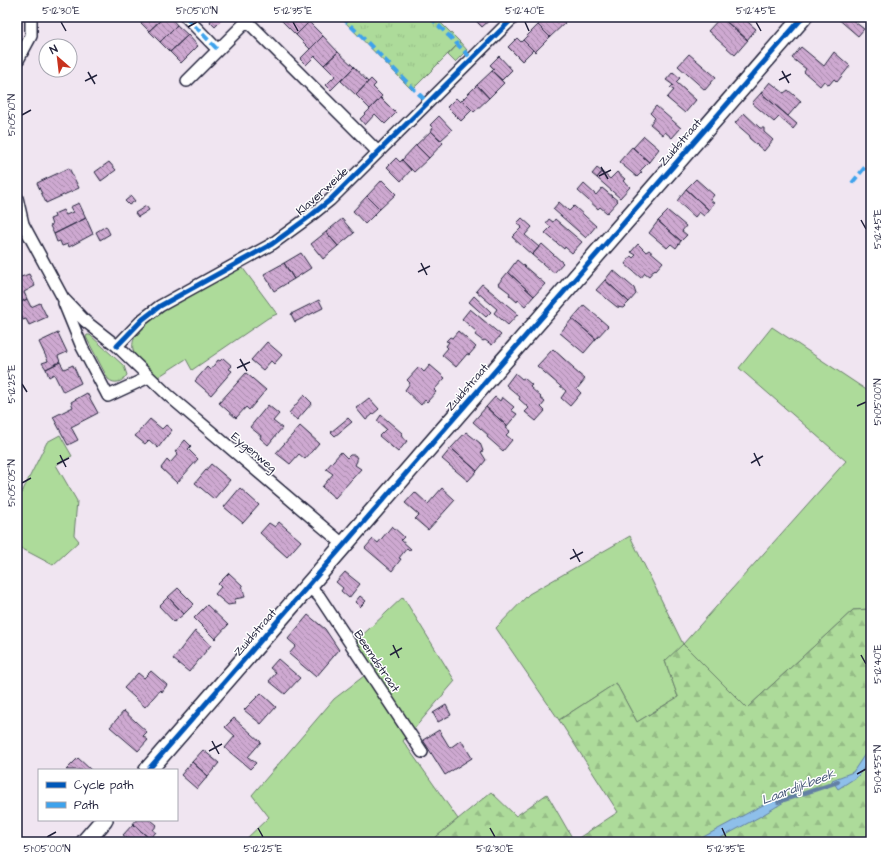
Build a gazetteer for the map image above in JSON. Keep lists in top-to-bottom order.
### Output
{
  "streets": {
    "main road": ["Zuidstraat"],
    "street": ["Klaverweide", "Eygenweg", "Beemdstraat"]
  },
  "crossings": [
    ["Zuidstraat", "Eygenweg"],
    ["Zuidstraat", "Beemdstraat"],
    ["Klaverweide", "Eygenweg"]
  ],
  "water": ["Laardijkbeek"],
  "legend": ["Cycle path", "Path"],
  "north": "top left",
  "coordinates": [
    "5°12'30\"E",
    "51°05'10\"N",
    "5°12'35\"E",
    "5°12'40\"E",
    "5°12'45\"E",
    "5°12'25\"E",
    "51°05'00\"N",
    "51°05'05\"N",
    "51°04'55\"N"
  ]
}
